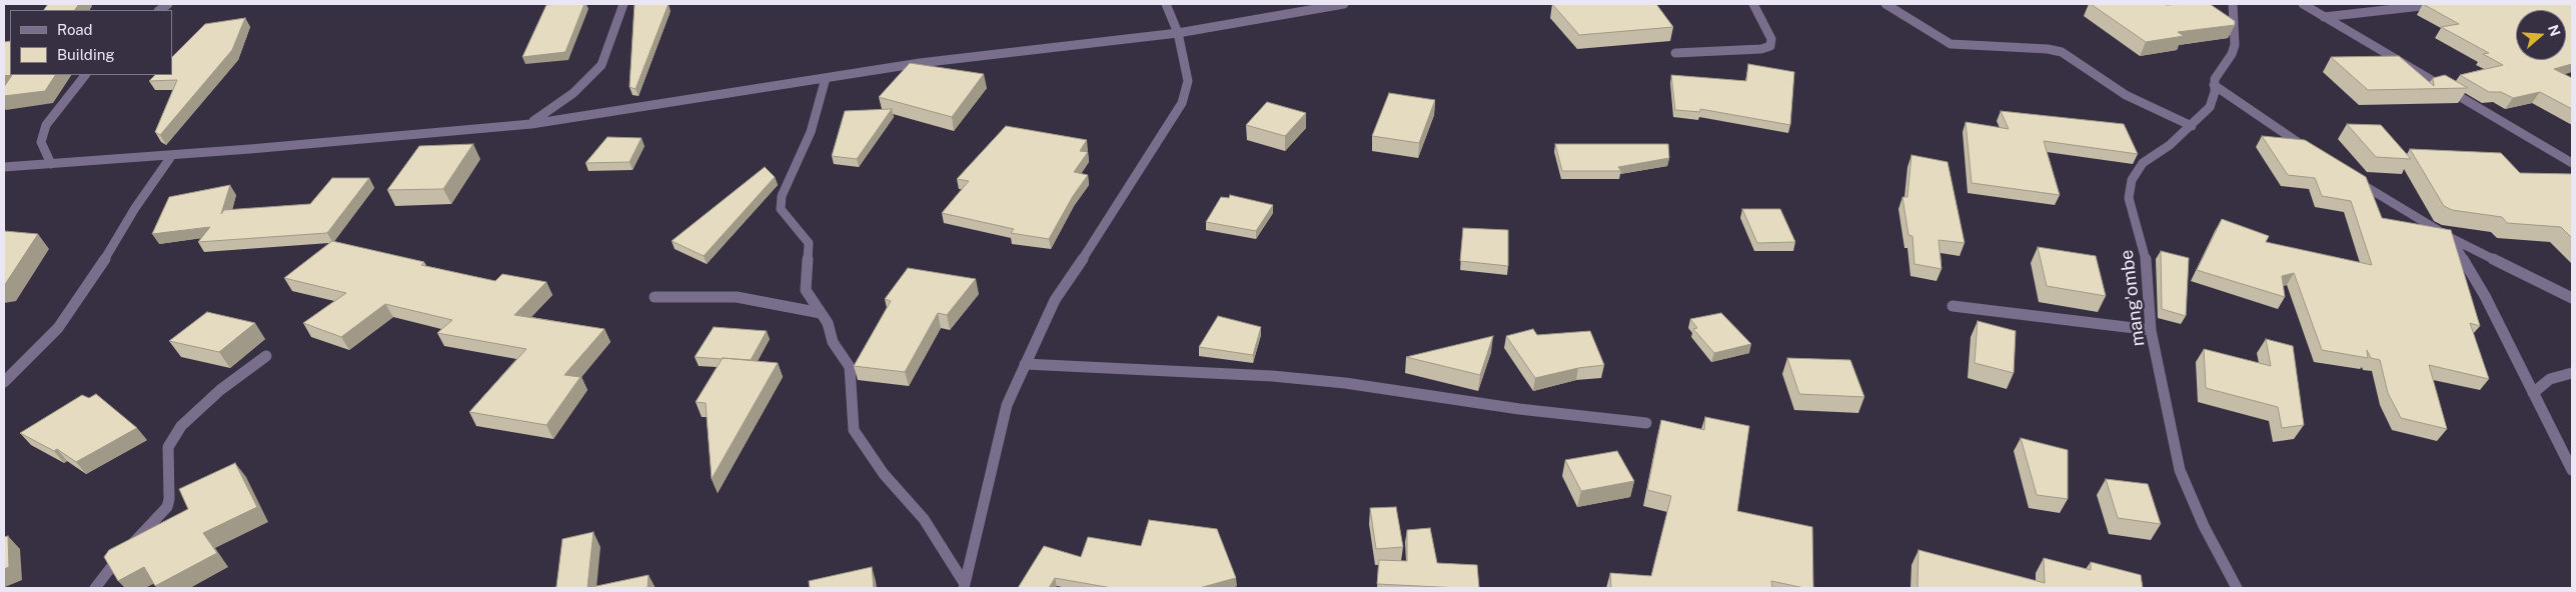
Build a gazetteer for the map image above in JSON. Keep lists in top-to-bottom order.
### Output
{
  "streets": {
    "street": ["mang'ombe"]
  },
  "legend": ["Road", "Building"],
  "north": "right"
}
